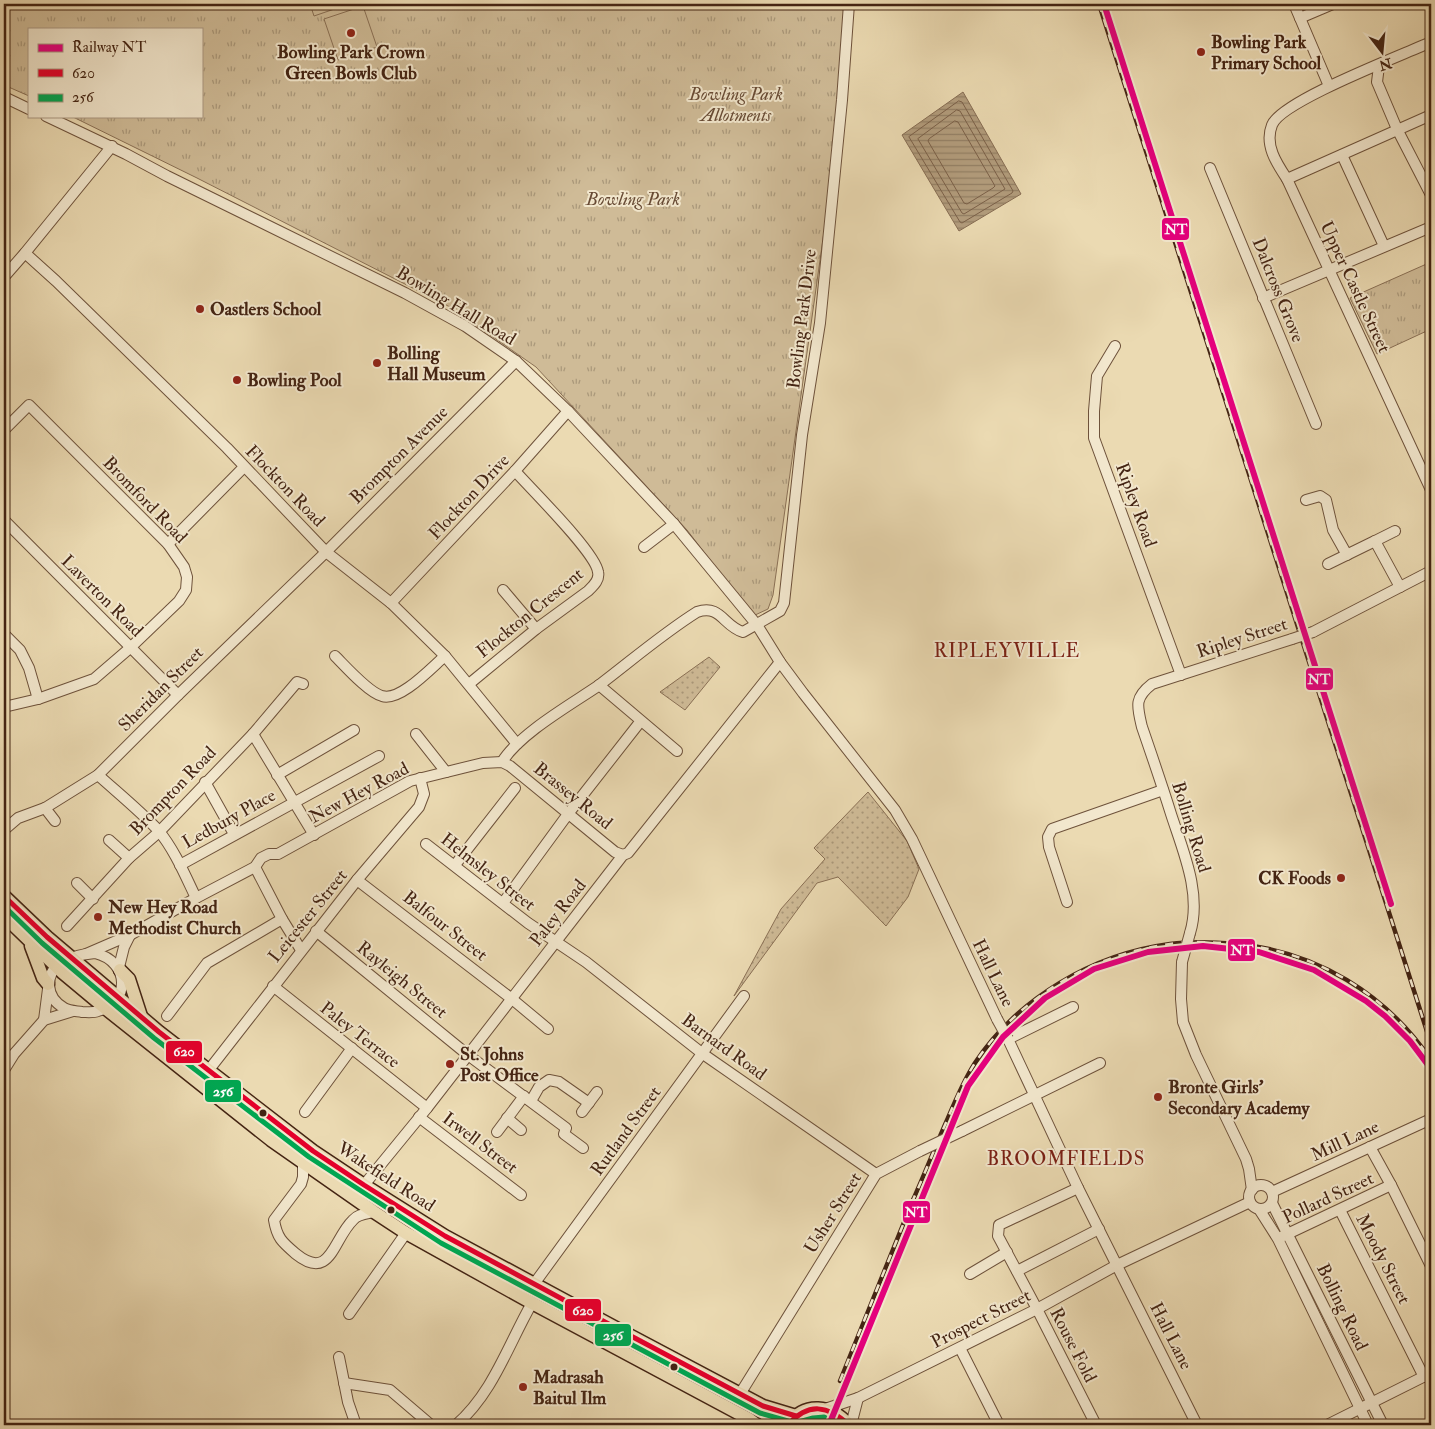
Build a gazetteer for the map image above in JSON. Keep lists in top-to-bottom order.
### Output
{
  "streets": {
    "main road": ["Wakefield Road"],
    "street": [
      "Upper Castle Street",
      "Dalcross Grove",
      "Bowling Hall Road",
      "Bowling Park Drive",
      "Brompton Avenue",
      "Flockton Road",
      "Flockton Drive",
      "Bromford Road",
      "Ripley Road",
      "Laverton Road",
      "Flockton Crescent",
      "Ripley Street",
      "Sheridan Street",
      "Brompton Road",
      "New Hey Road",
      "Brassey Road",
      "Ledbury Place",
      "Bolling Road",
      "Helmsley Street",
      "Paley Road",
      "Leicester Street",
      "Balfour Street",
      "Hall Lane",
      "Rayleigh Street",
      "Paley Terrace",
      "Barnard Road",
      "Rutland Street",
      "Mill Lane",
      "Irwell Street",
      "Pollard Street",
      "Usher Street",
      "Moody Street",
      "Prospect Street",
      "Rouse Fold"
    ]
  },
  "crossings": [
    ["Bowling Hall Road", "Bowling Park Drive"],
    ["Bowling Hall Road", "Brompton Avenue"],
    ["Bowling Hall Road", "Flockton Drive"],
    ["Bowling Hall Road", "Paley Road"],
    ["Bowling Hall Road", "Hall Lane"],
    ["Brompton Avenue", "Flockton Road"],
    ["Brompton Avenue", "Sheridan Street"],
    ["Flockton Road", "Flockton Drive"],
    ["Flockton Road", "Flockton Crescent"],
    ["Flockton Road", "Sheridan Street"],
    ["Flockton Drive", "Flockton Crescent"],
    ["Bromford Road", "Laverton Road"],
    ["Ripley Road", "Ripley Street"],
    ["Laverton Road", "Sheridan Street"],
    ["Ripley Street", "Bolling Road"],
    ["New Hey Road", "Brassey Road"],
    ["New Hey Road", "Leicester Street"],
    ["New Hey Road", "Wakefield Road"],
    ["Brassey Road", "Paley Road"],
    ["Bolling Road", "Mill Lane"],
    ["Bolling Road", "Pollard Street"],
    ["Helmsley Street", "Paley Road"],
    ["Helmsley Street", "Barnard Road"],
    ["Paley Road", "Balfour Street"],
    ["Paley Road", "Hall Lane"],
    ["Paley Road", "Rayleigh Street"],
    ["Paley Road", "Paley Terrace"],
    ["Paley Road", "Barnard Road"],
    ["Paley Road", "Irwell Street"],
    ["Paley Road", "Wakefield Road"],
    ["Leicester Street", "Balfour Street"],
    ["Leicester Street", "Rayleigh Street"],
    ["Leicester Street", "Paley Terrace"],
    ["Leicester Street", "Wakefield Road"],
    ["Hall Lane", "Usher Street"],
    ["Hall Lane", "Prospect Street"],
    ["Hall Lane", "Rouse Fold"],
    ["Barnard Road", "Rutland Street"],
    ["Barnard Road", "Usher Street"],
    ["Rutland Street", "Wakefield Road"],
    ["Wakefield Road", "Usher Street"],
    ["Pollard Street", "Moody Street"],
    ["Prospect Street", "Rouse Fold"]
  ],
  "districts": ["RIPLEYVILLE", "BROOMFIELDS"],
  "parks": ["Bowling Park Allotments", "Bowling Park"],
  "places": [
    "Bowling Park Crown Green Bowls Club",
    "Bowling Park Primary School",
    "Oastlers School",
    "Bolling Hall Museum",
    "Bowling Pool",
    "CK Foods",
    "New Hey Road Methodist Church",
    "St. Johns Post Office",
    "Bronte Girls' Secondary Academy",
    "Madrasah Baitul Ilm"
  ],
  "lines": ["rail line NT", "transit line 620", "transit line 256"],
  "legend": ["Railway NT", "620", "256"],
  "north": "bottom"
}
